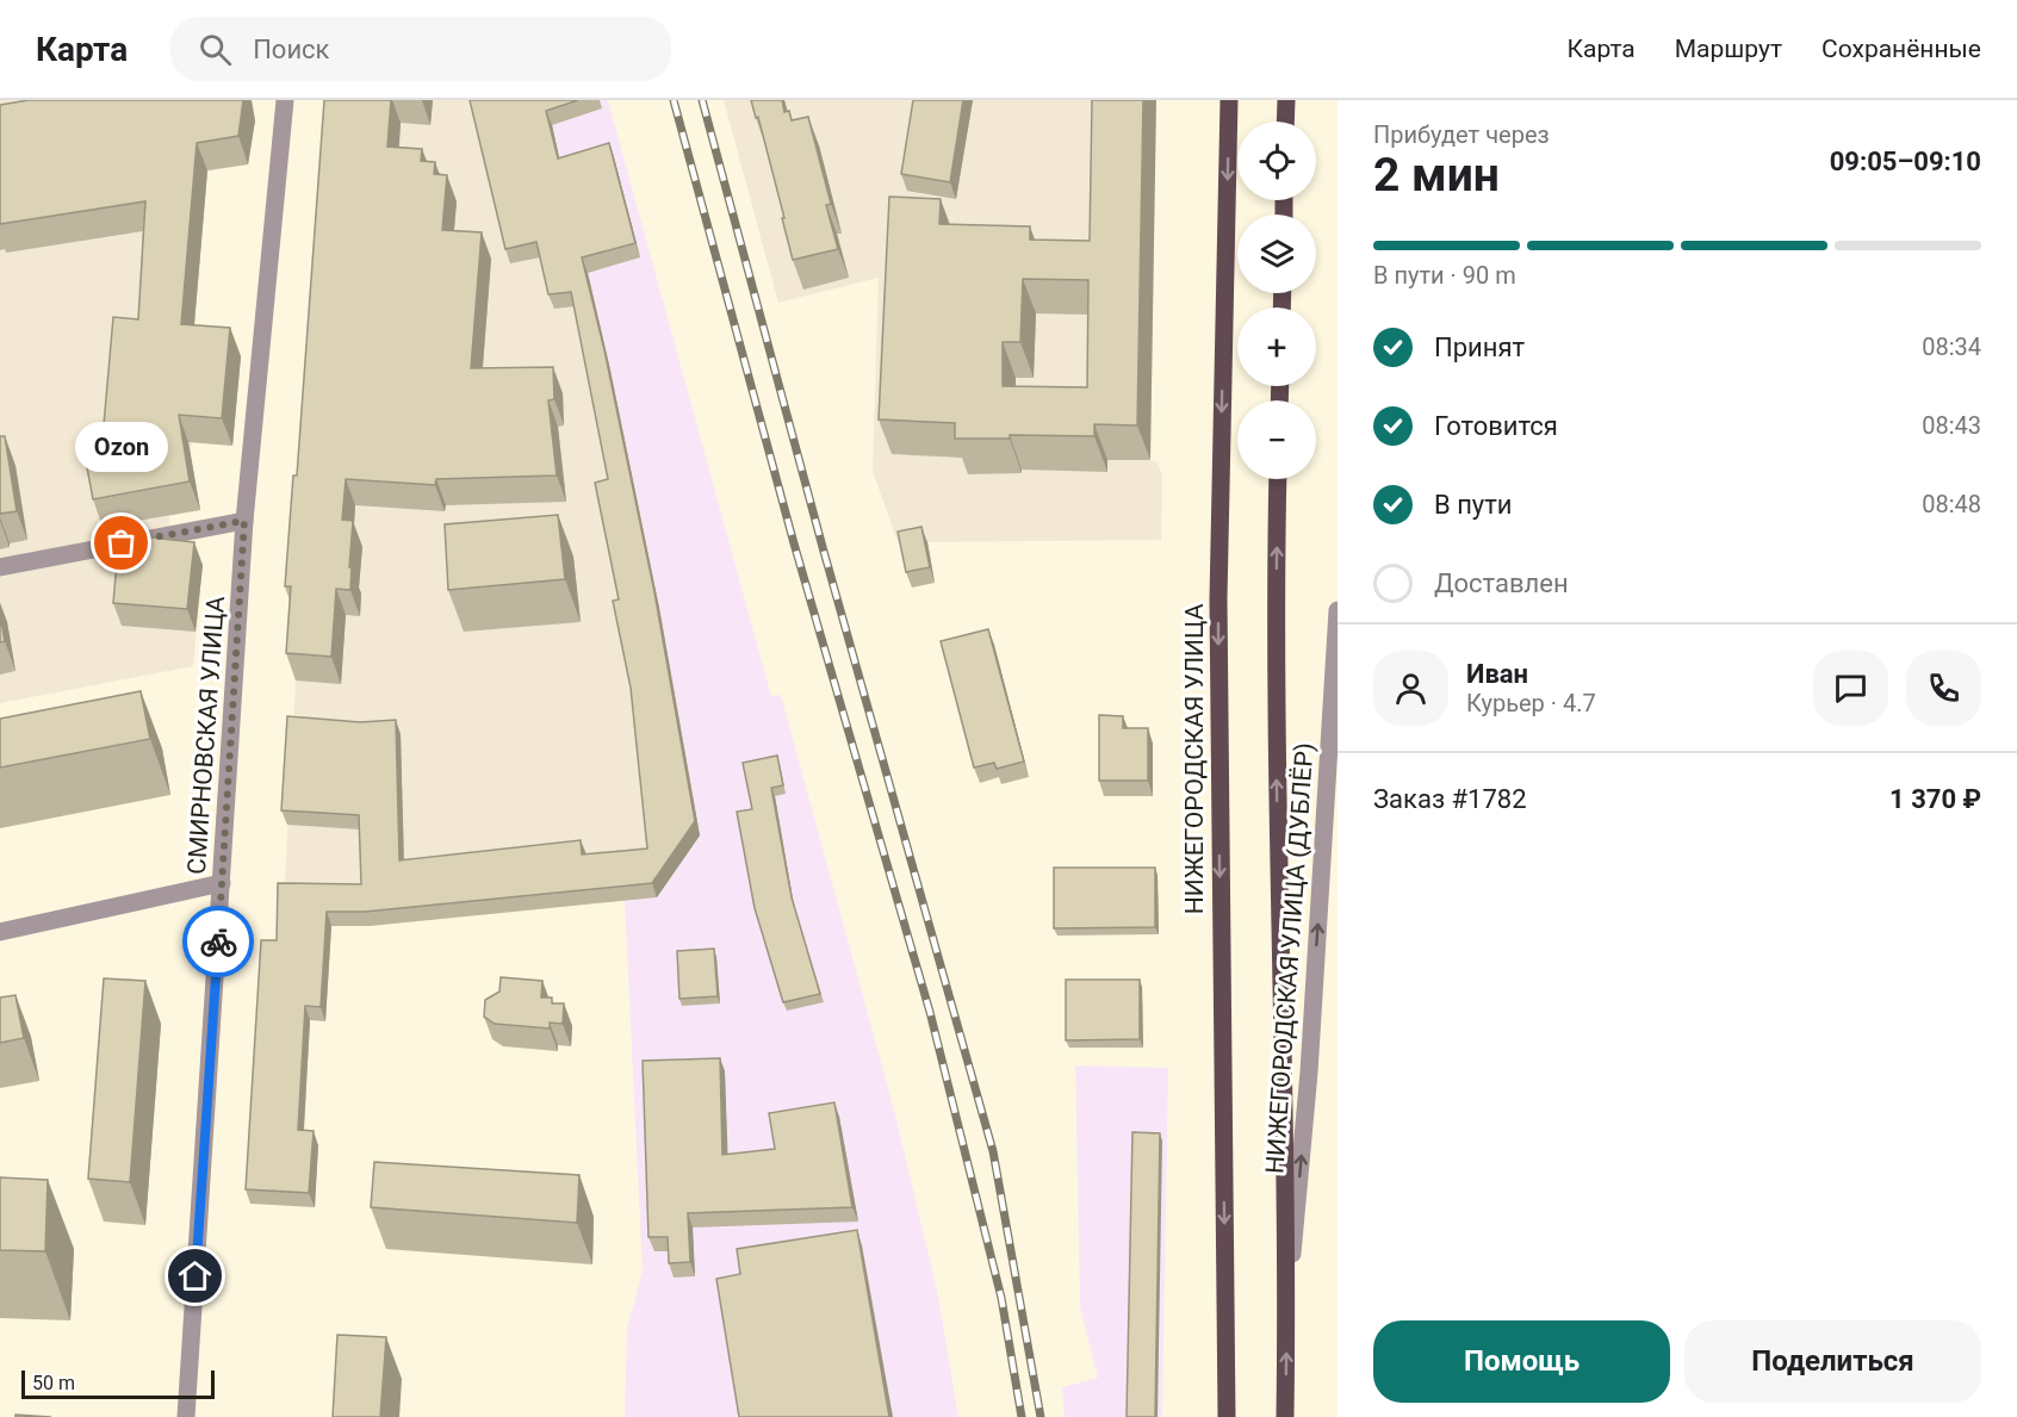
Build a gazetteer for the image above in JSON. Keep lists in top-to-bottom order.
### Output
{
  "streets": {
    "main road": ["НИЖЕГОРОДСКАЯ УЛИЦА"],
    "street": ["СМИРНОВСКАЯ УЛИЦА", "НИЖЕГОРОДСКАЯ УЛИЦА (ДУБЛЁР)"]
  },
  "one_way": ["НИЖЕГОРОДСКАЯ УЛИЦА (ДУБЛЁР)"],
  "places": ["Ozon"],
  "scale_bar": "50 m",
  "page": {
    "header": "Карта",
    "search": "Поиск",
    "nav": ["Карта", "Маршрут", "Сохранённые"],
    "heading": ["2 мин", "Прибудет через", "09:05–09:10"],
    "panel": [
      "Иван",
      "Курьер · 4.7",
      "Заказ #1782",
      "1 370 ₽"
    ],
    "map_buttons": ["+", "−"],
    "bar": "В пути · 90 m",
    "list": [
      ["Принят", "08:34"],
      ["Готовится", "08:43"],
      ["В пути", "08:48"],
      "Доставлен"
    ],
    "bubble": "Ozon",
    "buttons": ["Помощь", "Поделиться"],
    "scale": "50 m"
  }
}
